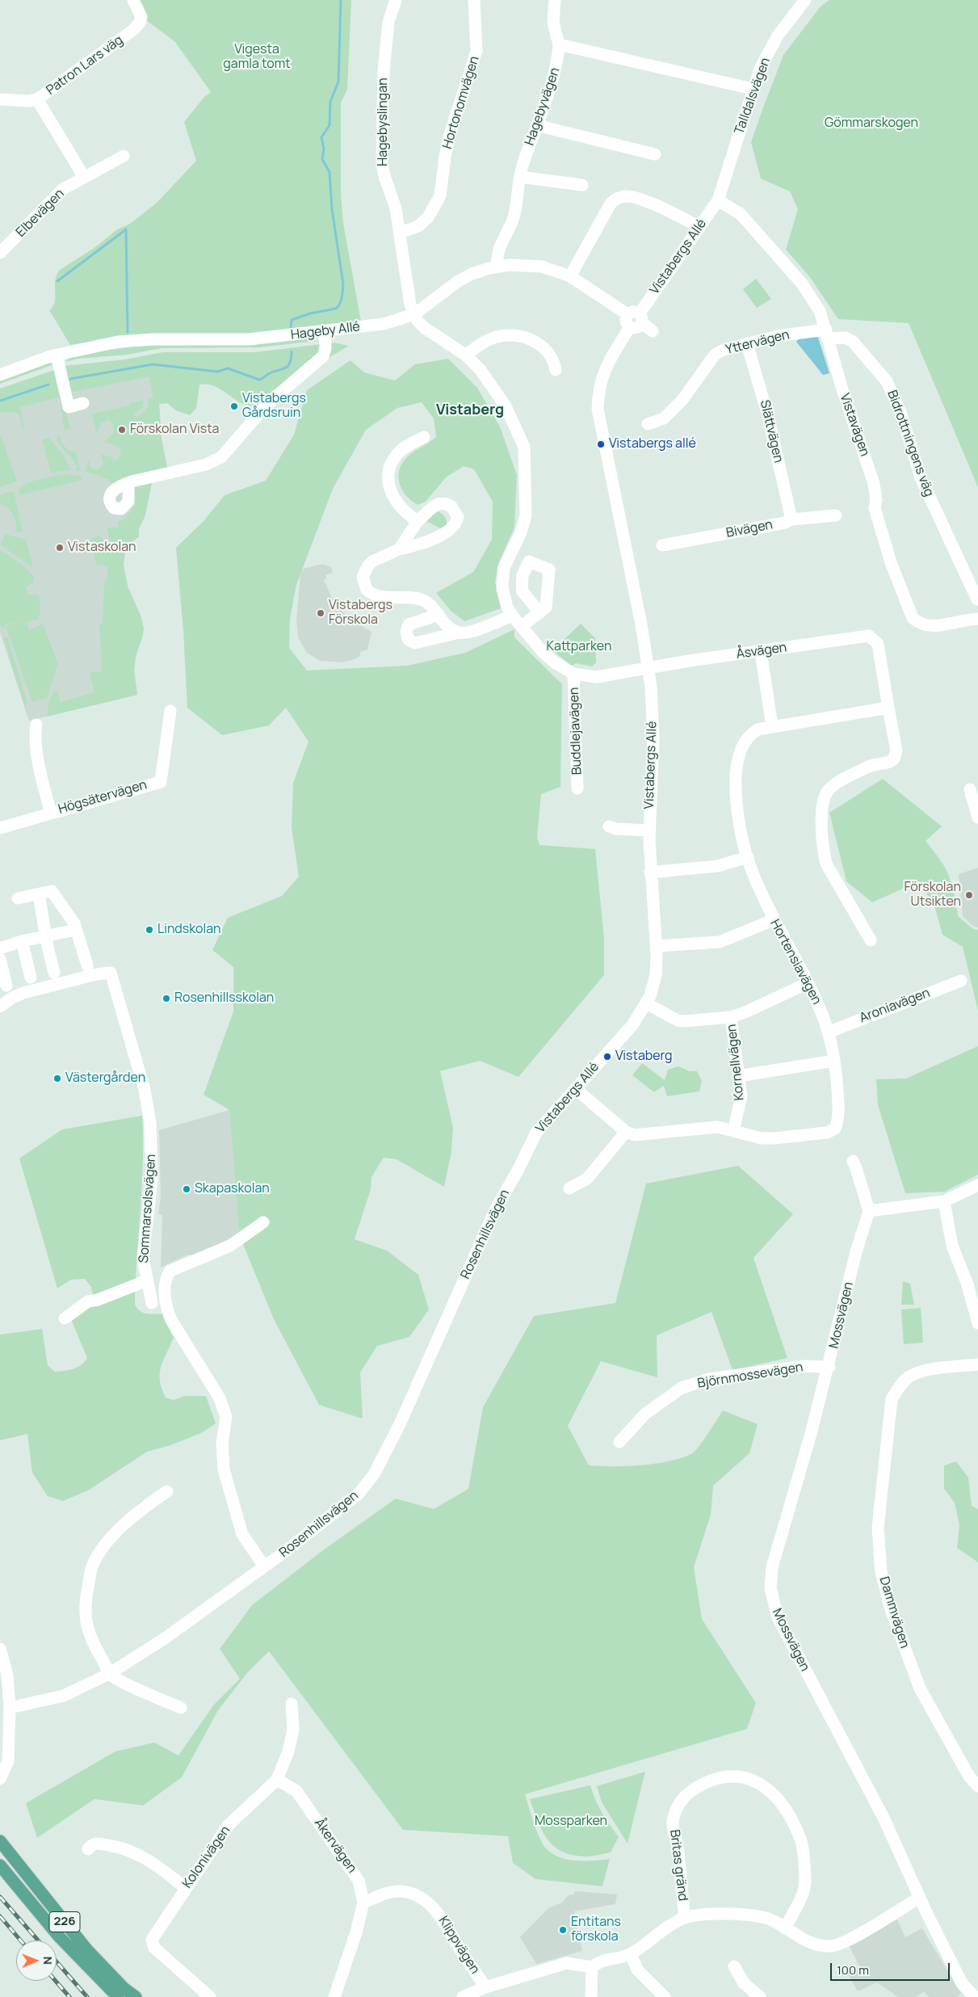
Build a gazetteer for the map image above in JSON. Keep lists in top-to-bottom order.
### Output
{
  "streets": {
    "main road": ["226"],
    "street": [
      "Patron Lars väg",
      "Talldalsvägen",
      "Hortonomvägen",
      "Hagebyvägen",
      "Hagebyslingan",
      "Elbevägen",
      "Vistabergs Allé",
      "Hageby Allé",
      "Yttervägen",
      "Vistavägen",
      "Slättvägen",
      "Bidrottningens väg",
      "Bivägen",
      "Åsvägen",
      "Buddlejavägen",
      "Högsätervägen",
      "Hortensiavägen",
      "Aroniavägen",
      "Kornellvägen",
      "Sommarsolsvägen",
      "Rosenhillsvägen",
      "Mossvägen",
      "Björnmossevägen",
      "Dammvägen",
      "Åkervägen",
      "Kolonivägen",
      "Britas gränd",
      "Klippvägen"
    ]
  },
  "crossings": [
    ["Talldalsvägen", "Vistabergs Allé"],
    ["Talldalsvägen", "Vistavägen"],
    ["Hortonomvägen", "Hagebyslingan"],
    ["Hagebyvägen", "Hageby Allé"],
    ["Hagebyslingan", "Hageby Allé"],
    ["Vistabergs Allé", "Hageby Allé"],
    ["Vistabergs Allé", "Vistavägen"],
    ["Vistabergs Allé", "Åsvägen"],
    ["Vistabergs Allé", "Rosenhillsvägen"],
    ["Yttervägen", "Vistavägen"],
    ["Yttervägen", "Slättvägen"],
    ["Yttervägen", "Bidrottningens väg"],
    ["Vistavägen", "Bidrottningens väg"],
    ["Slättvägen", "Bivägen"],
    ["Åsvägen", "Buddlejavägen"],
    ["Åsvägen", "Hortensiavägen"],
    ["Hortensiavägen", "Aroniavägen"],
    ["Hortensiavägen", "Kornellvägen"],
    ["Mossvägen", "Björnmossevägen"],
    ["Åkervägen", "Kolonivägen"],
    ["Åkervägen", "Klippvägen"]
  ],
  "districts": ["Vistaberg"],
  "parks": [
    "Vigesta gamla tomt",
    "Gömmarskogen",
    "Kattparken",
    "Mossparken"
  ],
  "places": [
    "Vistabergs Gårdsruin",
    "Förskolan Vista",
    "Vistabergs allé",
    "Vistaskolan",
    "Vistabergs Förskola",
    "Förskolan Utsikten",
    "Lindskolan",
    "Rosenhillsskolan",
    "Vistaberg",
    "Västergården",
    "Skapaskolan",
    "Entitans förskola"
  ],
  "scale_bar": "100 m",
  "north": "right"
}
